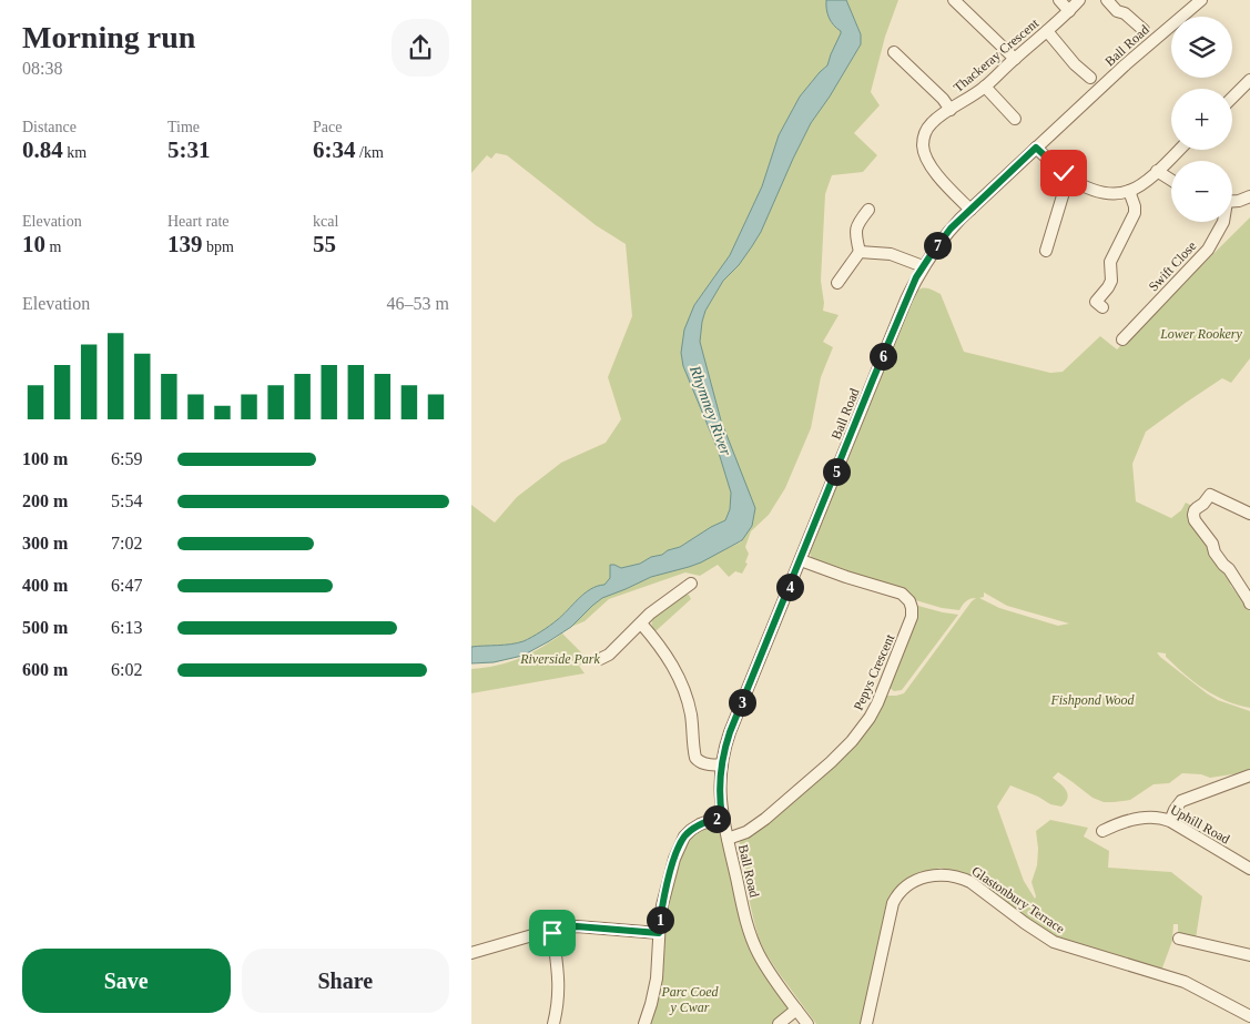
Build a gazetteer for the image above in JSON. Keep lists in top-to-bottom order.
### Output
{
  "streets": {
    "street": [
      "Ball Road",
      "Thackeray Crescent",
      "Swift Close",
      "Pepys Crescent",
      "Uphill Road",
      "Glastonbury Terrace"
    ]
  },
  "crossings": [
    ["Ball Road", "Thackeray Crescent"],
    ["Ball Road", "Pepys Crescent"]
  ],
  "water": ["Rhymney River"],
  "parks": [
    "Lower Rookery",
    "Riverside Park",
    "Fishpond Wood",
    "Parc Coed y Cwar"
  ],
  "page": {
    "heading": ["Morning run", "08:38"],
    "map_buttons": ["+", "−"],
    "stats": [
      ["Distance", "0.84 km"],
      ["Time", "5:31"],
      ["Pace", "6:34 /km"],
      ["Elevation", "10 m"],
      ["Heart rate", "139 bpm"],
      ["kcal", "55"]
    ],
    "pins": [
      "7",
      "6",
      "5",
      "4",
      "3",
      "2",
      "1"
    ],
    "chart": ["Elevation", "46–53 m"],
    "list": [
      {
        "name": "100 m",
        "note": "6:59"
      },
      {
        "name": "200 m",
        "note": "5:54"
      },
      {
        "name": "300 m",
        "note": "7:02"
      },
      {
        "name": "400 m",
        "note": "6:47"
      },
      {
        "name": "500 m",
        "note": "6:13"
      },
      {
        "name": "600 m",
        "note": "6:02"
      }
    ],
    "buttons": ["Save", "Share"]
  }
}
